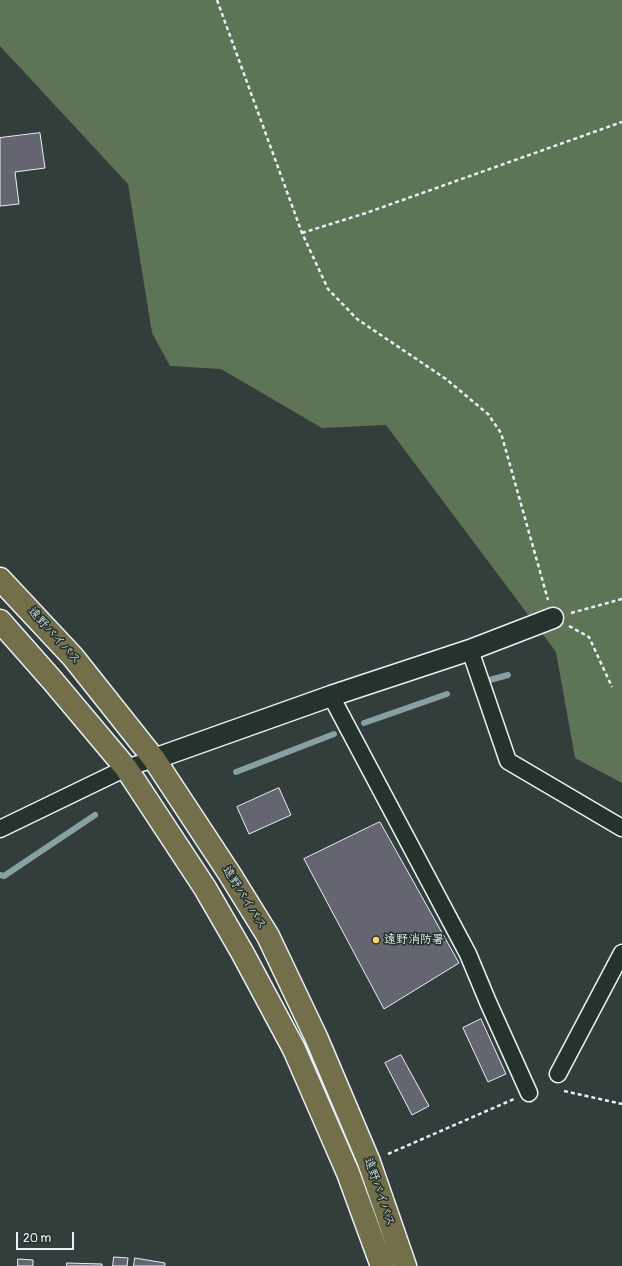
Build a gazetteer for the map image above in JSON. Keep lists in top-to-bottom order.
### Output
{
  "streets": {
    "highway": ["遠野バイパス"]
  },
  "places": ["遠野消防署"],
  "scale_bar": "20 m"
}
